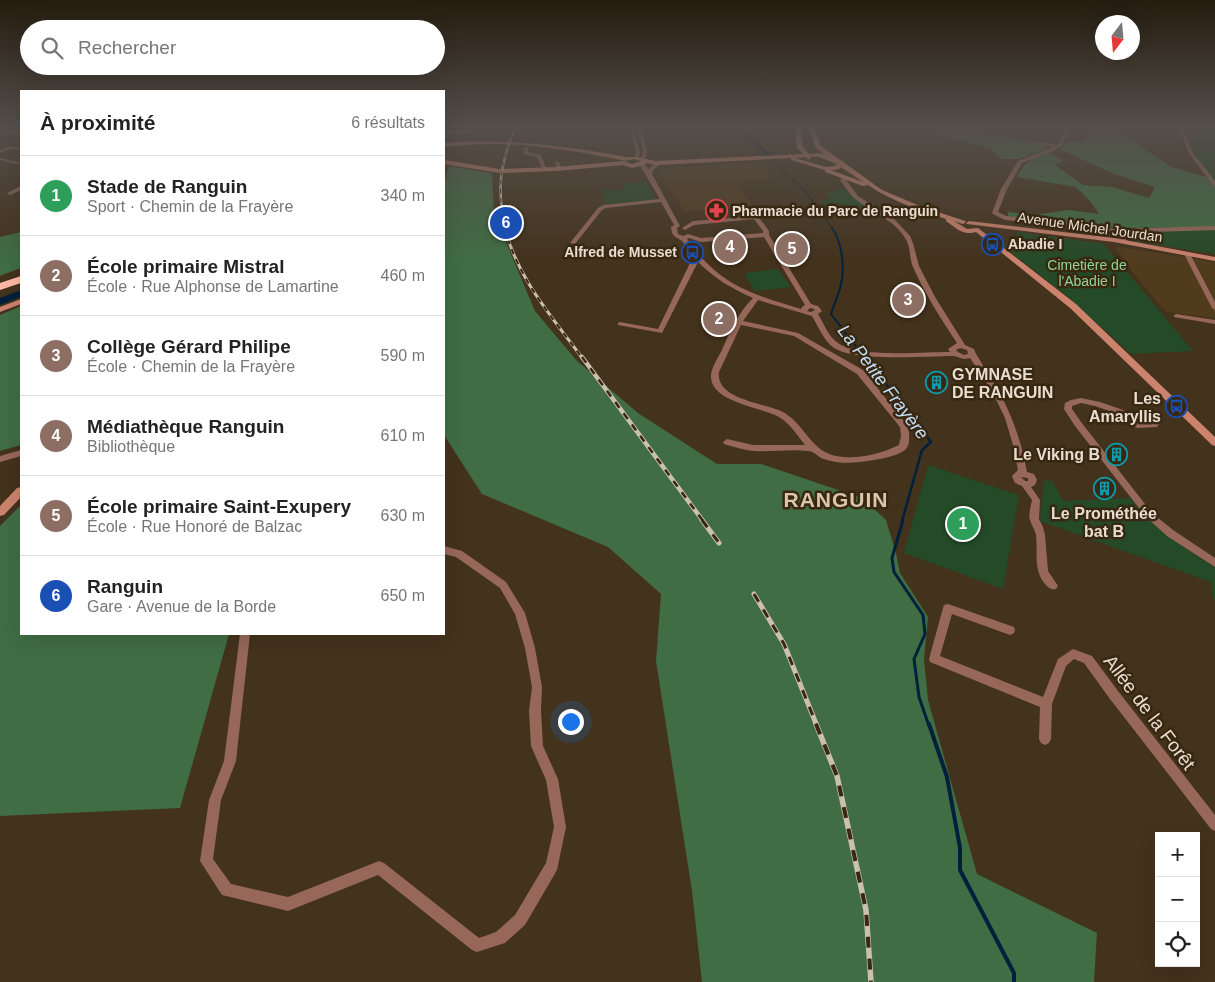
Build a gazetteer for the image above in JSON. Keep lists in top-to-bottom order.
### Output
{
  "streets": {
    "main road": ["Avenue Michel Jourdan"],
    "street": ["Allée de la Forêt"]
  },
  "districts": ["RANGUIN"],
  "water": ["La Petite Frayère"],
  "parks": ["Cimetière de l'Abadie I"],
  "places": {
    "pharmacy": ["Pharmacie du Parc de Ranguin"],
    "bus stop": ["Abadie I", "Alfred de Musset", "Les Amaryllis"],
    "building": ["GYMNASE DE RANGUIN", "Le Viking B", "Le Prométhée bat B"]
  },
  "north": "bottom",
  "page": {
    "search": "Rechercher",
    "heading": ["À proximité", "6 résultats"],
    "list": [
      {
        "mark": "1",
        "name": "Stade de Ranguin",
        "note": "Sport · Chemin de la Frayère",
        "value": "340 m"
      },
      {
        "mark": "2",
        "name": "École primaire Mistral",
        "note": "École · Rue Alphonse de Lamartine",
        "value": "460 m"
      },
      {
        "mark": "3",
        "name": "Collège Gérard Philipe",
        "note": "École · Chemin de la Frayère",
        "value": "590 m"
      },
      {
        "mark": "4",
        "name": "Médiathèque Ranguin",
        "note": "Bibliothèque",
        "value": "610 m"
      },
      {
        "mark": "5",
        "name": "École primaire Saint-Exupery",
        "note": "École · Rue Honoré de Balzac",
        "value": "630 m"
      },
      {
        "mark": "6",
        "name": "Ranguin",
        "note": "Gare · Avenue de la Borde",
        "value": "650 m"
      }
    ],
    "pins": [
      "6",
      "4",
      "5",
      "3",
      "2",
      "1"
    ],
    "map_buttons": ["+", "−"]
  }
}
